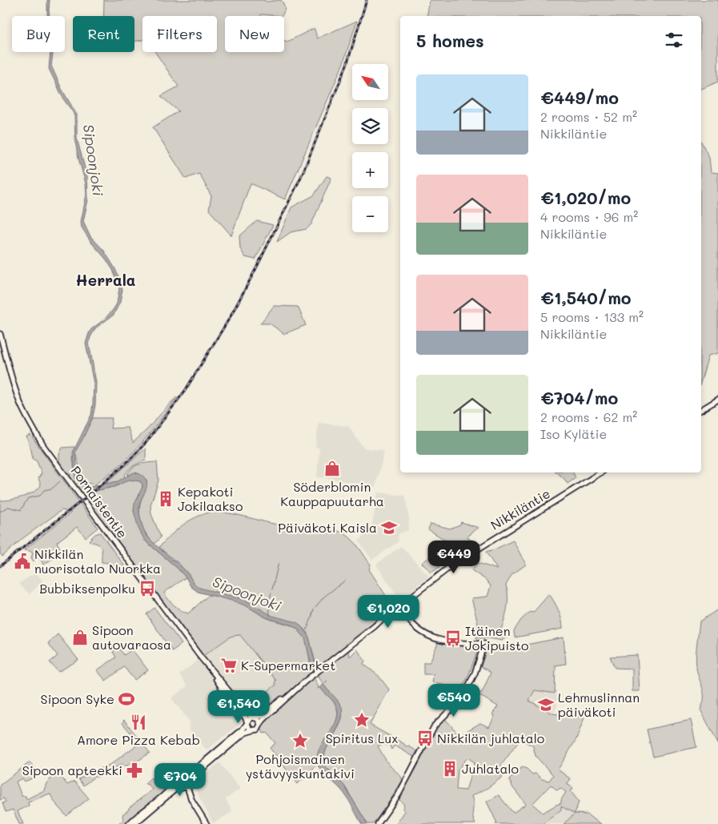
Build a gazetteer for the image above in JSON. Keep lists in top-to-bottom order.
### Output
{
  "streets": {
    "street": ["Pornaistentie", "Nikkiläntie"]
  },
  "crossings": [
    ["Pornaistentie", "Nikkiläntie"]
  ],
  "districts": ["Herrala"],
  "water": ["Sipoonjoki"],
  "places": {
    "shop": ["Söderblomin Kauppapuutarha", "Sipoon autovaraosa"],
    "building": ["Kepakoti Jokilaakso", "Juhlatalo"],
    "school or university": ["Päiväkoti Kaisla", "Lehmuslinnan päiväkoti"],
    "public building": ["Nikkilän nuorisotalo Nuorkka"],
    "bus stop": ["Bubbiksenpolku", "Itäinen Jokipuisto", "Nikkilän juhlatalo"],
    "supermarket": ["K-Supermarket"],
    "sports": ["Sipoon Syke"],
    "place": ["Spiritus Lux", "Pohjoismainen ystävyyskuntakivi"],
    "restaurant": ["Amore Pizza Kebab"],
    "pharmacy": ["Sipoon apteekki"]
  },
  "north": "top left",
  "page": {
    "chip": [
      "Buy",
      "Rent",
      "Filters",
      "New"
    ],
    "heading": "5 homes",
    "map_buttons": ["+", "−"],
    "list": [
      {
        "name": "€449/mo",
        "note": "2 rooms · 52 m² · Nikkiläntie"
      },
      {
        "name": "€1,020/mo",
        "note": "4 rooms · 96 m² · Nikkiläntie"
      },
      {
        "name": "€1,540/mo",
        "note": "5 rooms · 133 m² · Nikkiläntie"
      },
      {
        "name": "€704/mo",
        "note": "2 rooms · 62 m² · Iso Kylätie"
      }
    ],
    "price": [
      "€449",
      "€1,020",
      "€540",
      "€1,540",
      "€704"
    ]
  }
}
